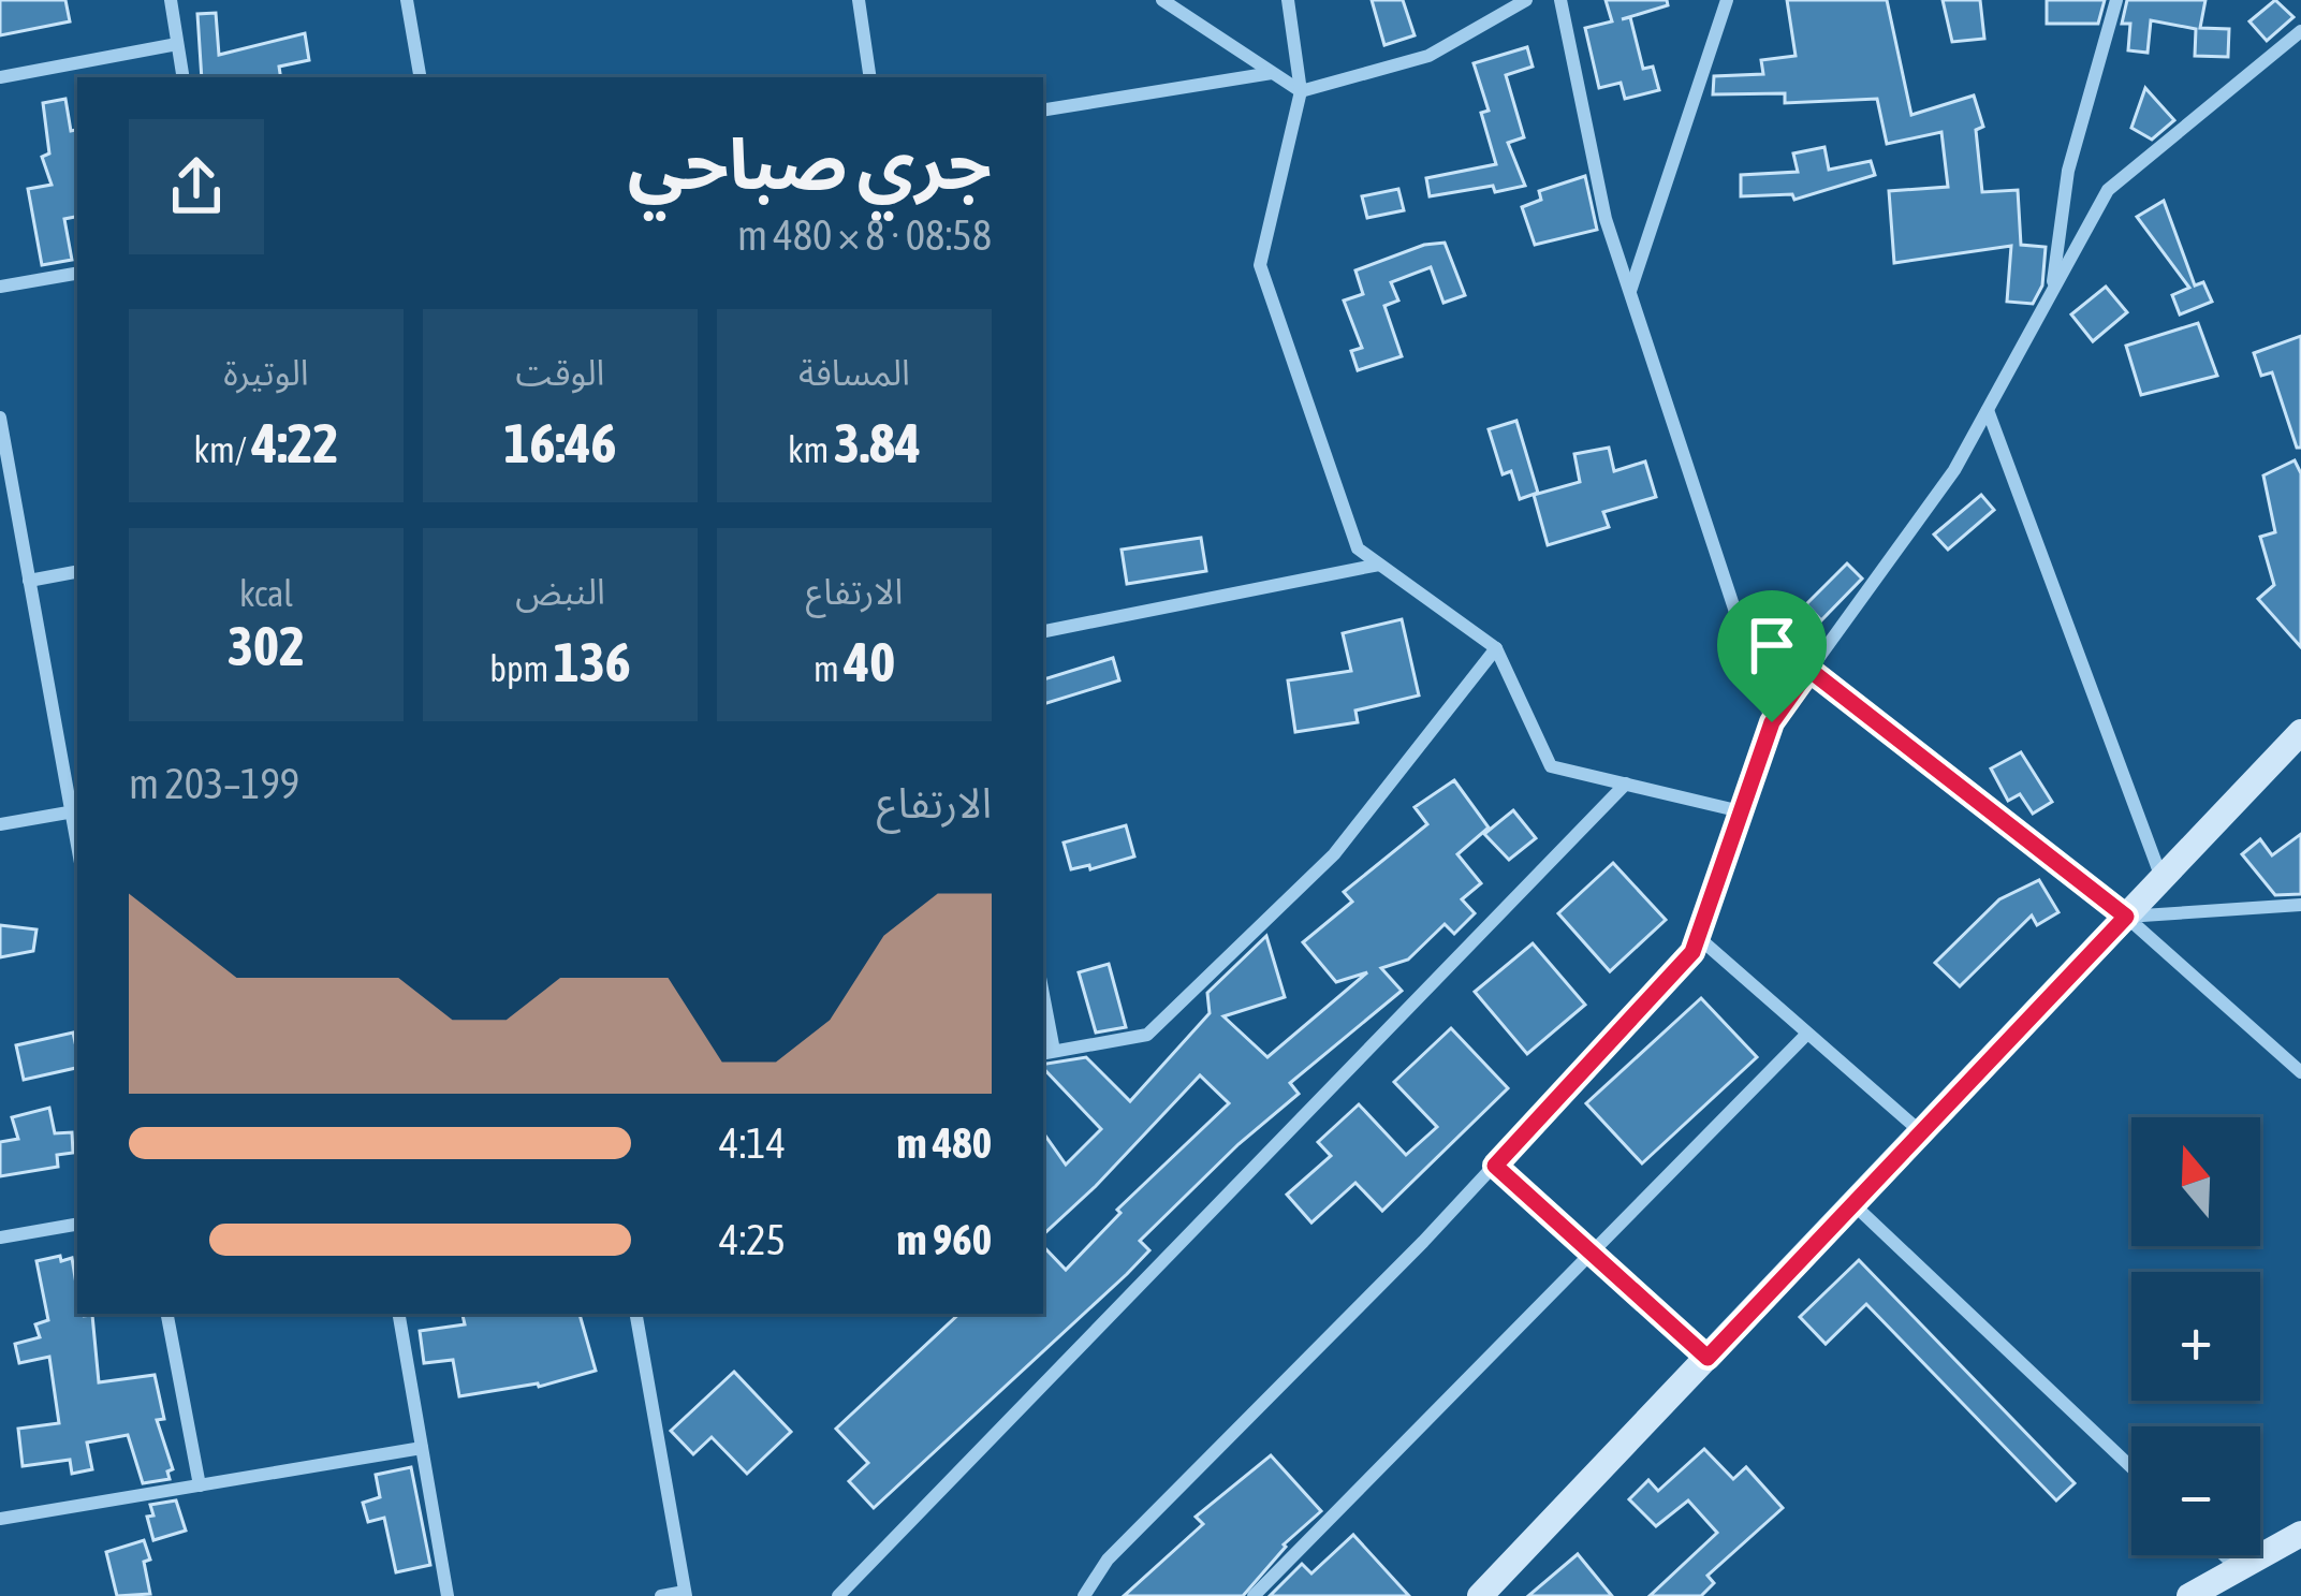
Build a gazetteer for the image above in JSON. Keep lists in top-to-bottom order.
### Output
{
  "north": "top",
  "page": {
    "heading": ["جري صباحي", "08:58 · 8 × 480 m"],
    "stats": [
      ["المسافة", "3.84 km"],
      ["الوقت", "16:46"],
      ["الوتيرة", "4:22 /km"],
      ["الارتفاع", "40 m"],
      ["النبض", "136 bpm"],
      ["kcal", "302"]
    ],
    "chart": ["الارتفاع", "199–203 m"],
    "list": [
      {
        "name": "480 m",
        "note": "4:14"
      },
      {
        "name": "960 m",
        "note": "4:25"
      }
    ],
    "map_buttons": ["+", "−"]
  }
}
